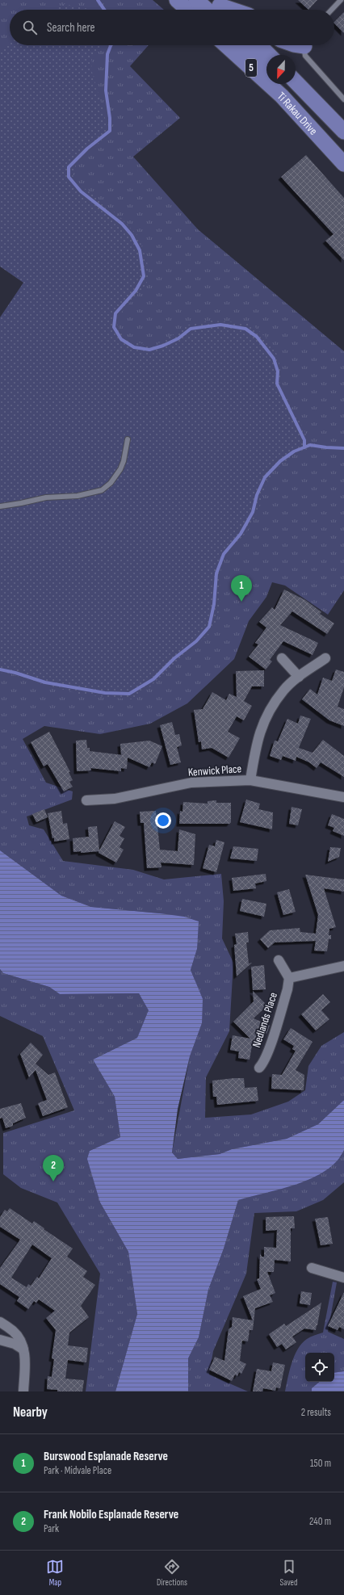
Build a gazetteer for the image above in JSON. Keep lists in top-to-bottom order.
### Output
{
  "streets": {
    "main road": ["5", "Ti Rakau Drive"],
    "street": ["Kenwick Place", "Nedlands Place"]
  },
  "north": "bottom",
  "page": {
    "search": "Search here",
    "pins": ["1", "2"],
    "heading": ["Nearby", "2 results"],
    "list": [
      {
        "mark": "1",
        "name": "Burswood Esplanade Reserve",
        "note": "Park · Midvale Place",
        "value": "150 m"
      },
      {
        "mark": "2",
        "name": "Frank Nobilo Esplanade Reserve",
        "note": "Park",
        "value": "240 m"
      }
    ],
    "nav": ["Map", "Directions", "Saved"]
  }
}
